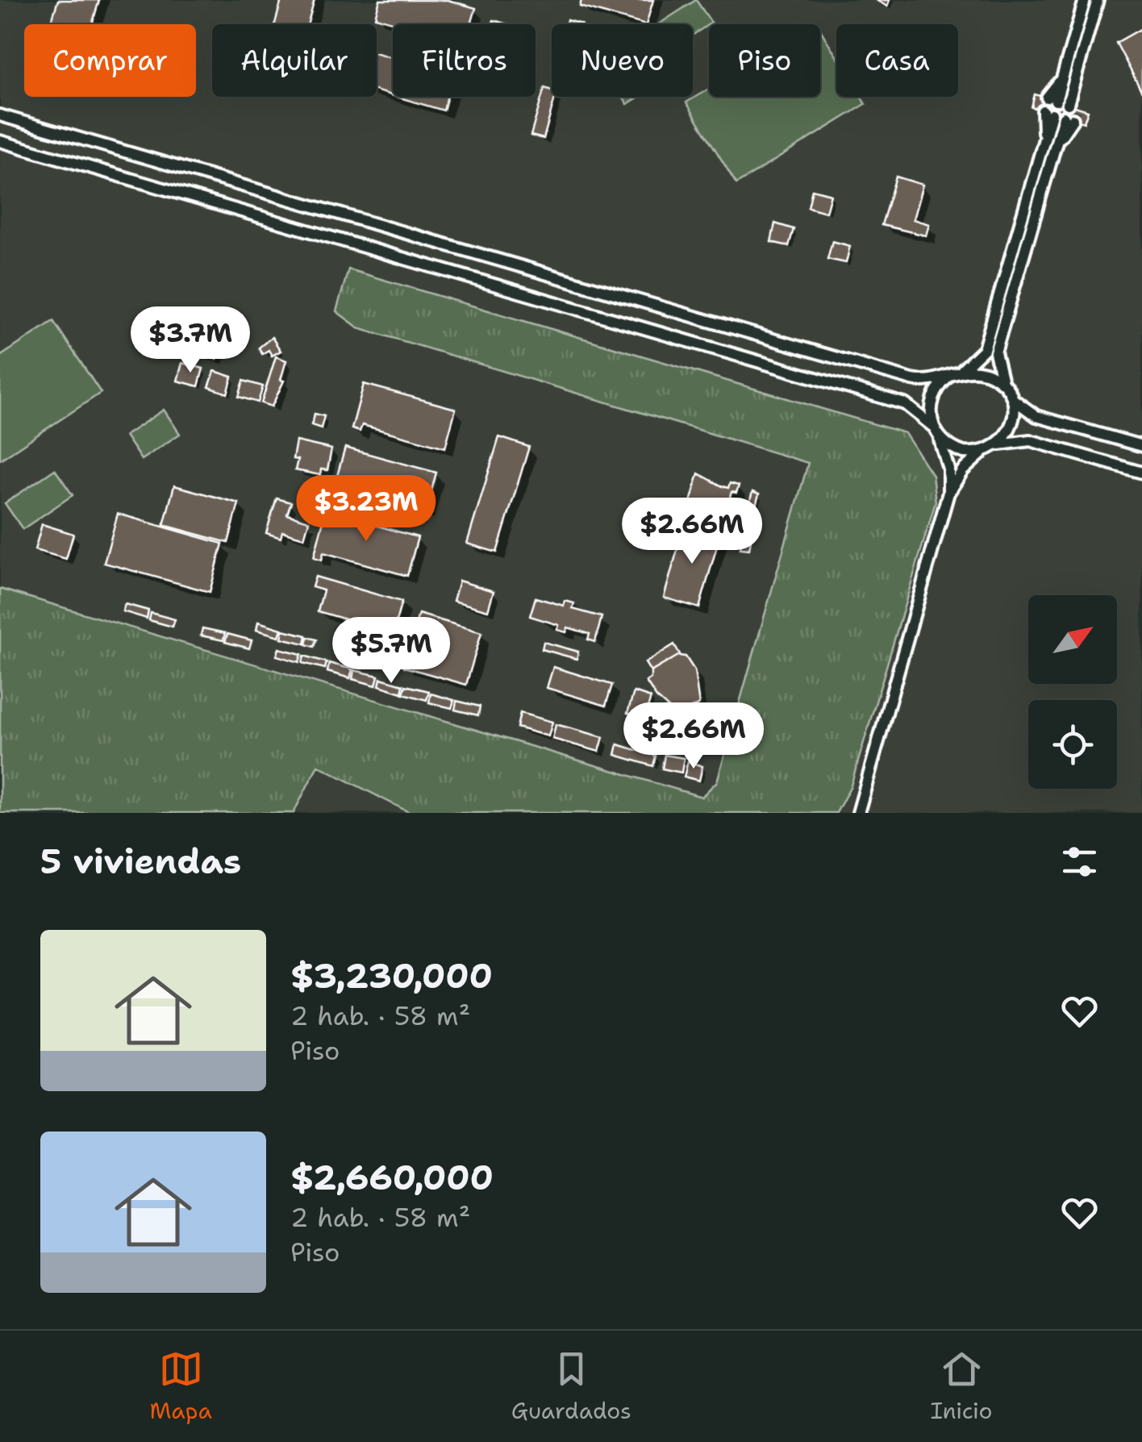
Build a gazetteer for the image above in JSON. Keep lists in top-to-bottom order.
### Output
{
  "north": "top right",
  "page": {
    "chip": [
      "Comprar",
      "Alquilar",
      "Filtros",
      "Nuevo",
      "Piso",
      "Casa"
    ],
    "price": [
      "$3.7M",
      "$3.23M",
      "$2.66M",
      "$5.7M",
      "$2.66M"
    ],
    "heading": "5 viviendas",
    "list": [
      {
        "name": "$3,230,000",
        "note": "2 hab. · 58 m² · Piso"
      },
      {
        "name": "$2,660,000",
        "note": "2 hab. · 58 m² · Piso"
      }
    ],
    "tabs": ["Mapa", "Guardados", "Inicio"]
  }
}
